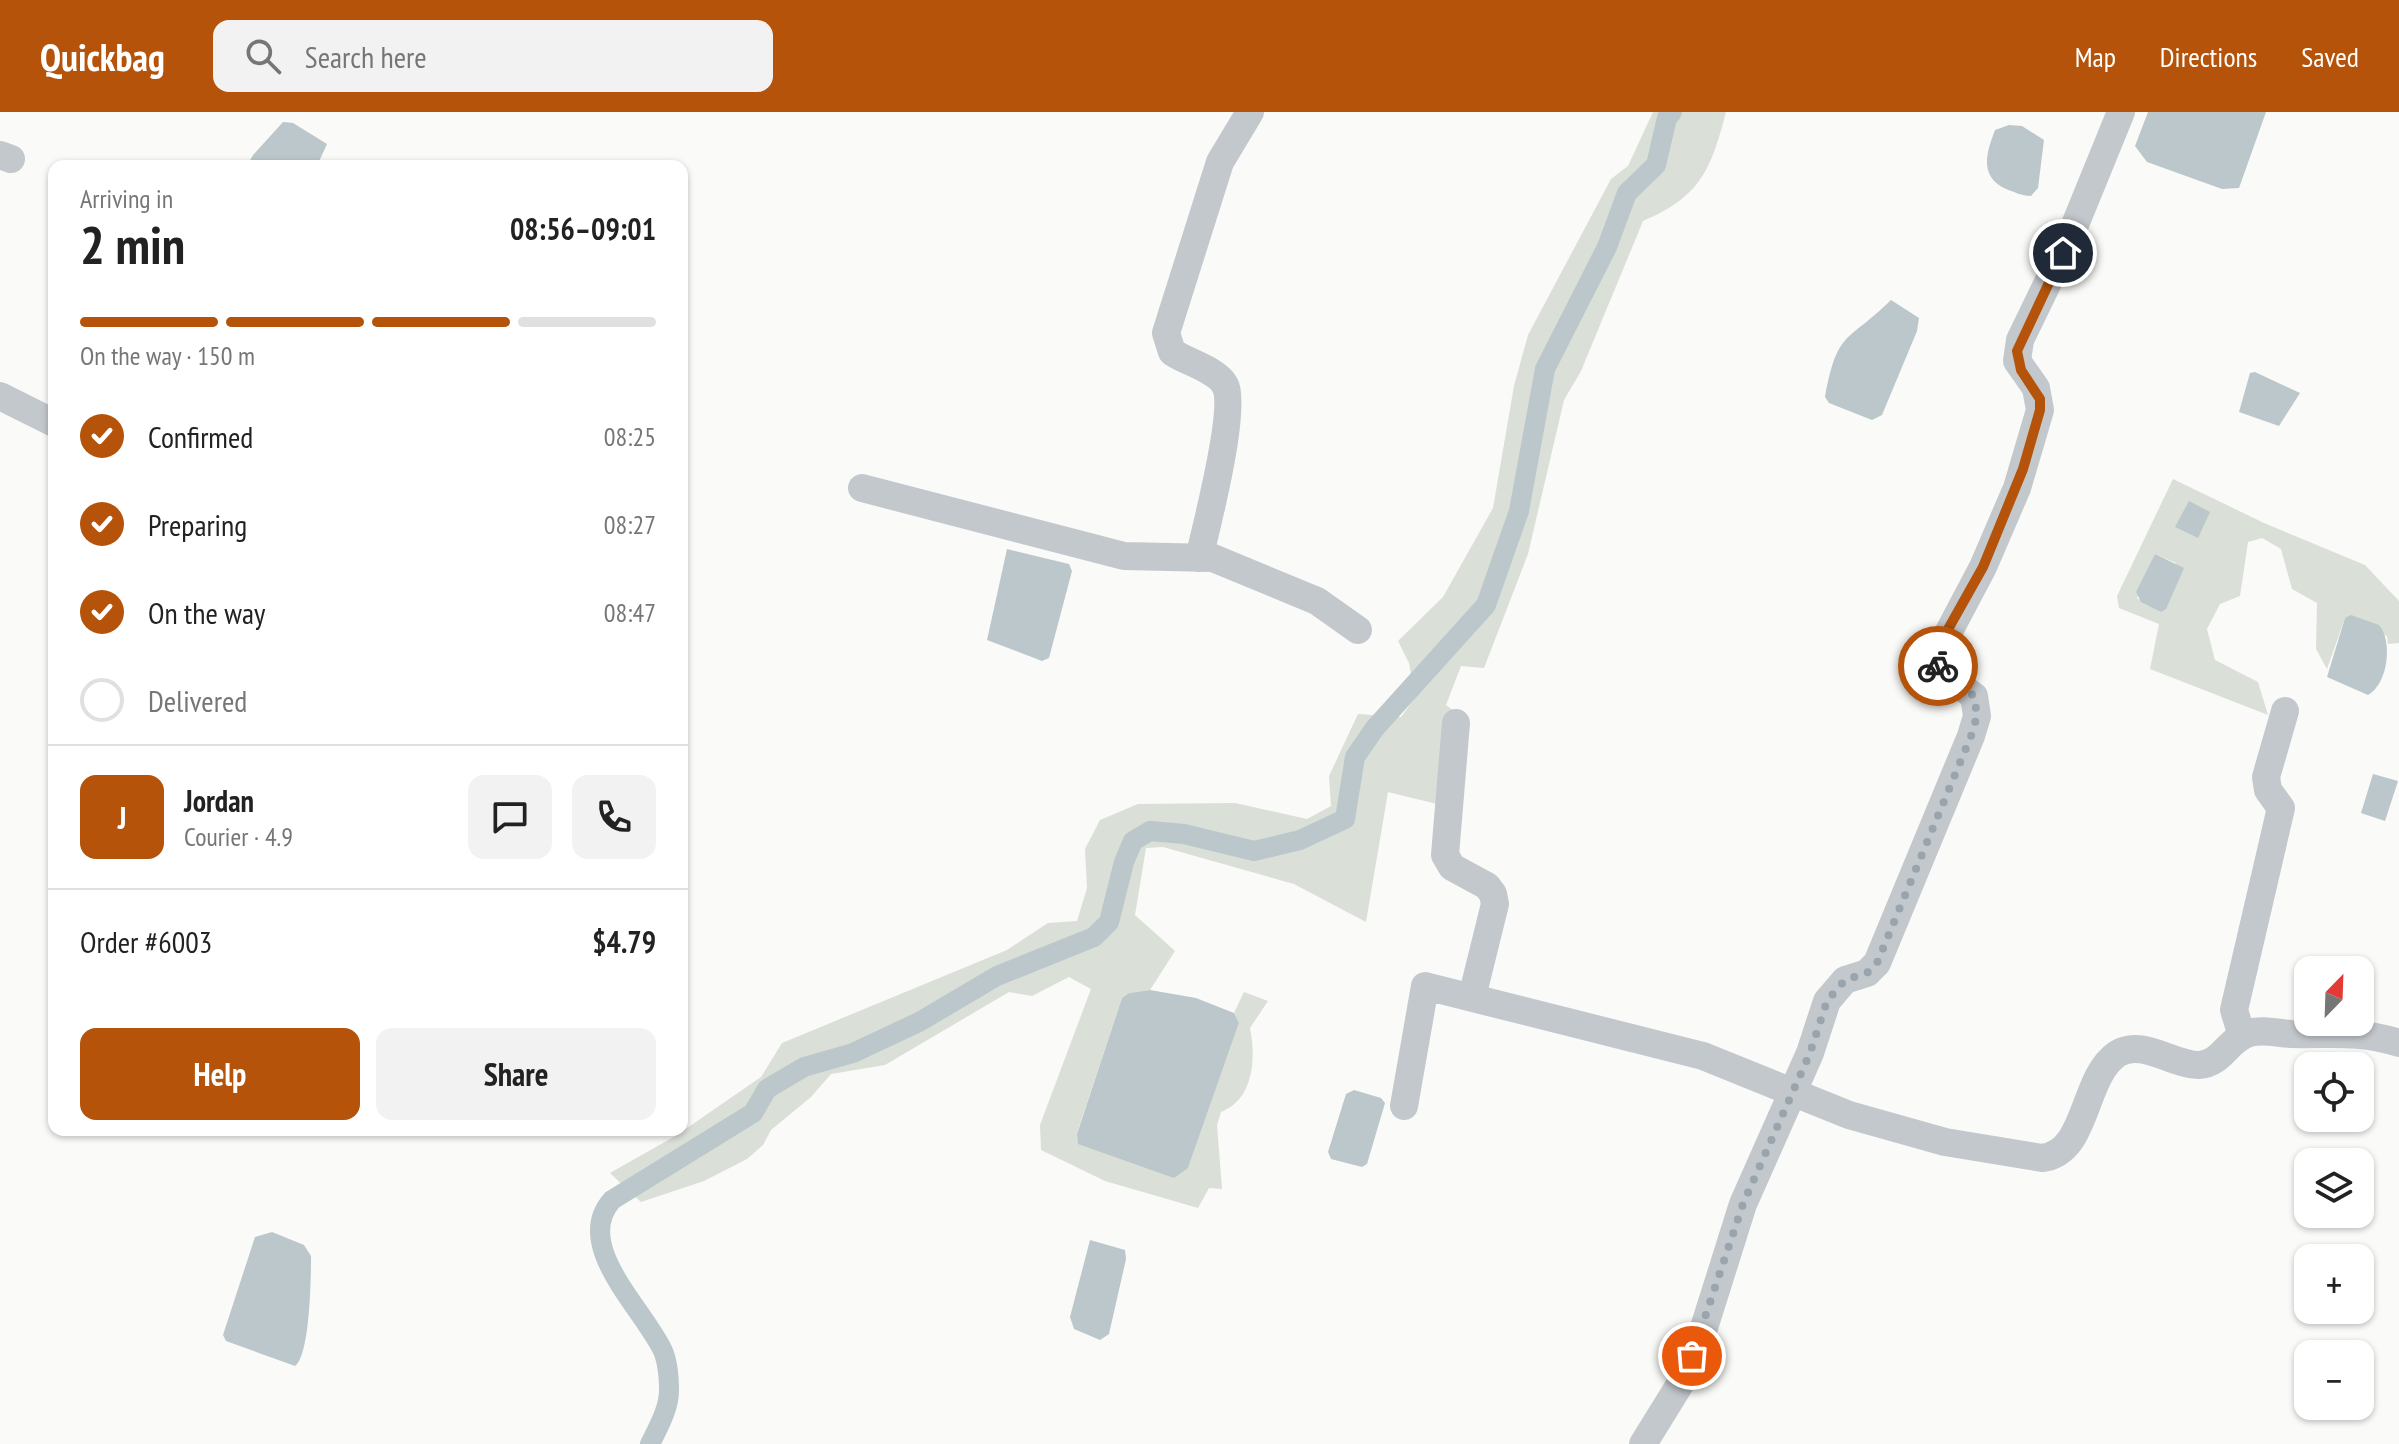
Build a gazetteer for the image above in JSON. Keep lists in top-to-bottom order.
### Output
{
  "north": "top right",
  "page": {
    "header": "Quickbag",
    "search": "Search here",
    "nav": ["Map", "Directions", "Saved"],
    "heading": ["2 min", "Arriving in", "08:56–09:01"],
    "panel": [
      "Jordan",
      "Courier · 4.9",
      "Order #6003",
      "$4.79"
    ],
    "bar": "On the way · 150 m",
    "list": [
      ["Confirmed", "08:25"],
      ["Preparing", "08:27"],
      ["On the way", "08:47"],
      "Delivered"
    ],
    "round": "J",
    "map_buttons": ["+", "−"],
    "buttons": ["Help", "Share"]
  }
}
